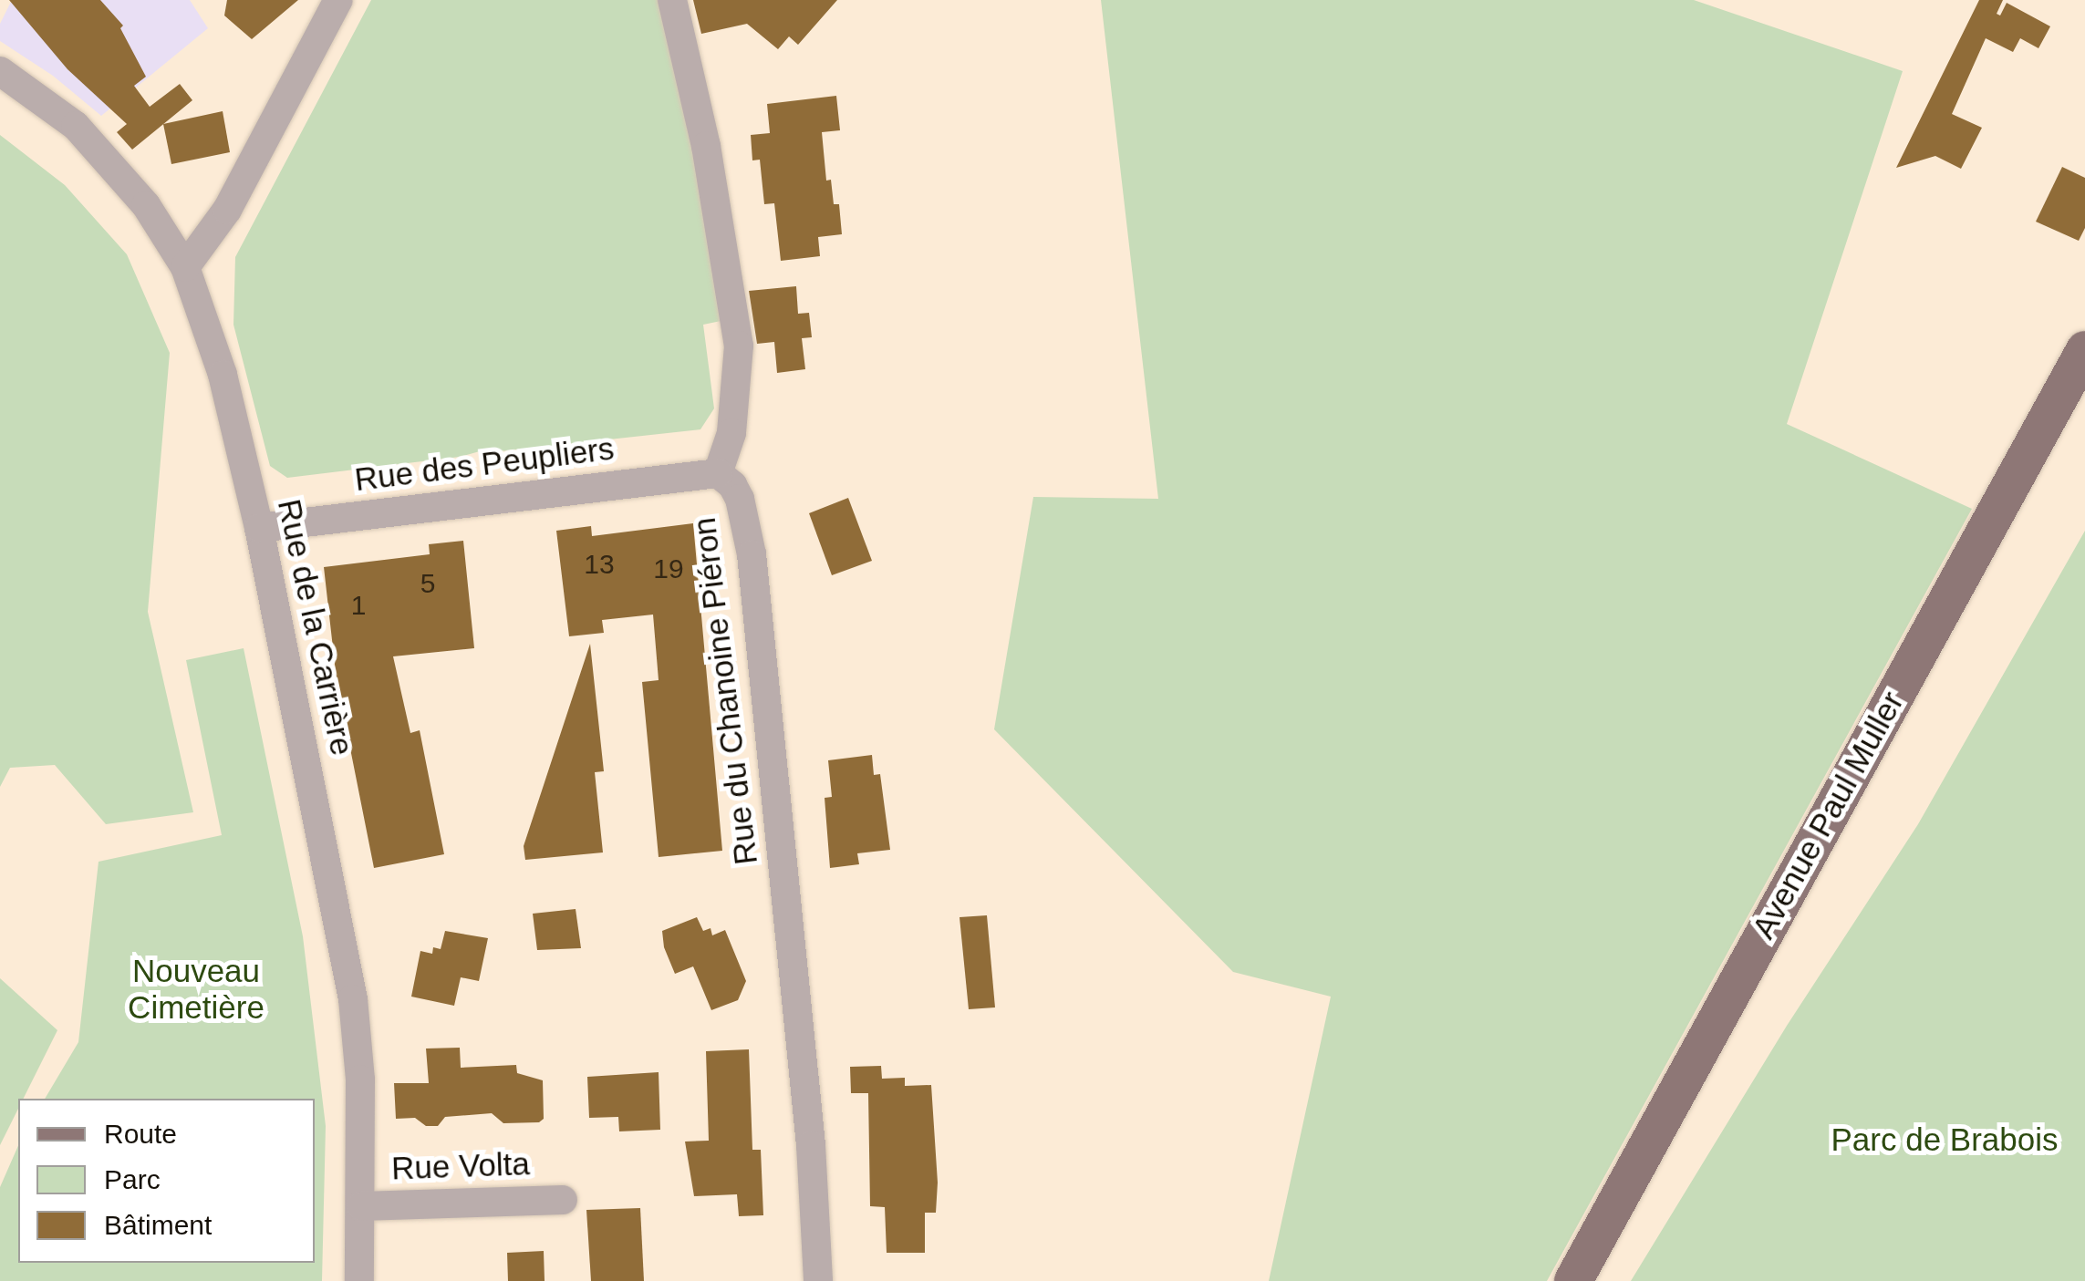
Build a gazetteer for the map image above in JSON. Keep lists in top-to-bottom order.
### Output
{
  "streets": {
    "main road": ["Avenue Paul Muller"],
    "street": [
      "Rue des Peupliers",
      "Rue de la Carrière",
      "Rue du Chanoine Piéron",
      "Rue Volta"
    ]
  },
  "crossings": [
    ["Rue des Peupliers", "Rue de la Carrière"],
    ["Rue des Peupliers", "Rue du Chanoine Piéron"],
    ["Rue de la Carrière", "Rue Volta"]
  ],
  "parks": ["Nouveau Cimetière", "Parc de Brabois"],
  "house_numbers": [
    "13",
    "19",
    "5",
    "1"
  ],
  "legend": ["Route", "Parc", "Bâtiment"]
}
